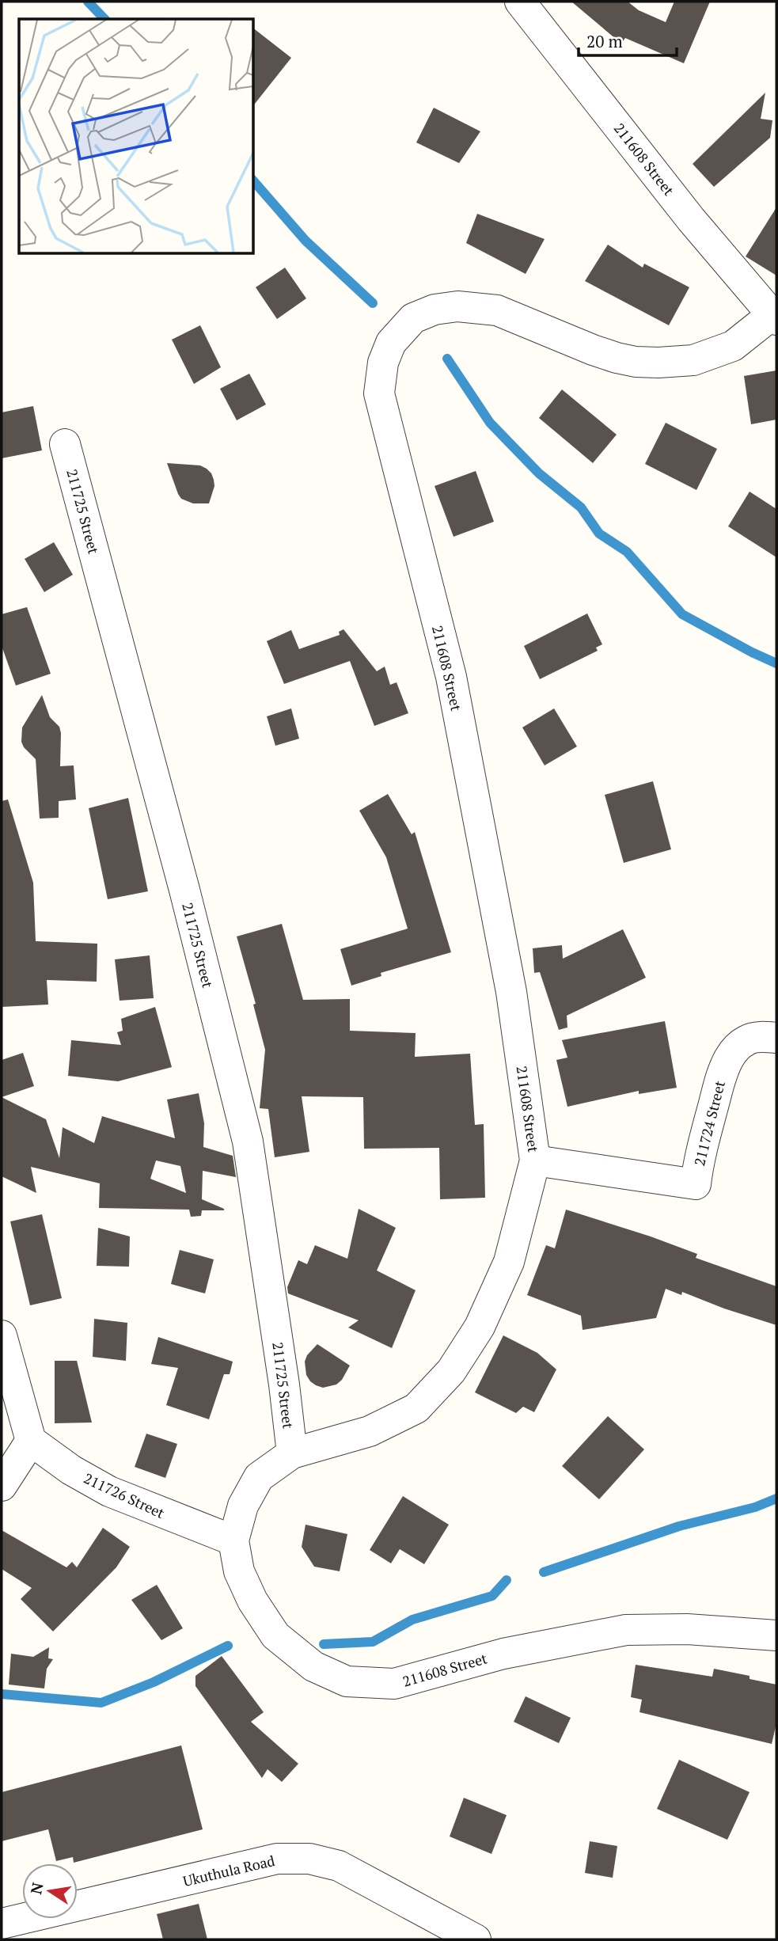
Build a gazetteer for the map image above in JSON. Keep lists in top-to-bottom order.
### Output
{
  "streets": {
    "street": [
      "211608 Street",
      "211725 Street",
      "211724 Street",
      "211726 Street",
      "Ukuthula Road"
    ]
  },
  "crossings": [
    ["211608 Street", "211725 Street"],
    ["211608 Street", "211724 Street"],
    ["211608 Street", "211726 Street"]
  ],
  "scale_bar": "20 m",
  "north": "left"
}
